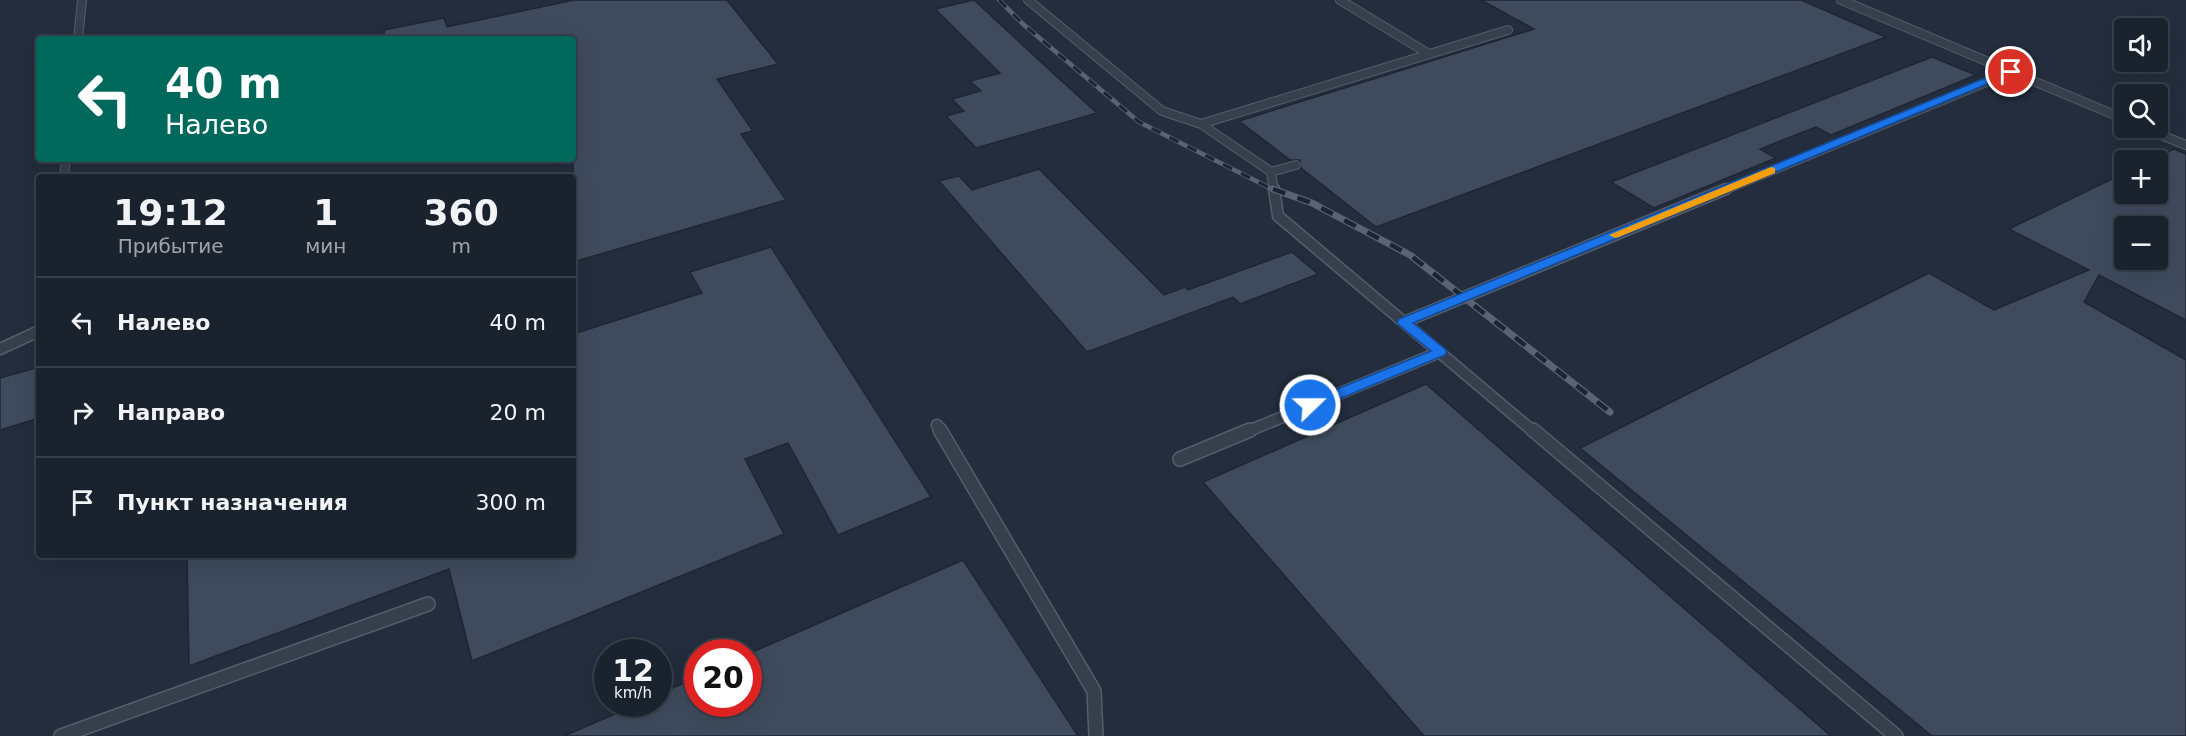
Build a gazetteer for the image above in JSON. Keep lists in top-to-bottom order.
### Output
{
  "page": {
    "map_buttons": ["+", "−"],
    "turn": ["40 m", "Налево"],
    "eta": [
      "19:12",
      "Прибытие",
      "1",
      "мин",
      "360",
      "m"
    ],
    "list": [
      {
        "name": "Налево",
        "value": "40 m"
      },
      {
        "name": "Направо",
        "value": "20 m"
      },
      {
        "name": "Пункт назначения",
        "value": "300 m"
      }
    ],
    "speed": "12 km/h",
    "limit": "20"
  }
}
